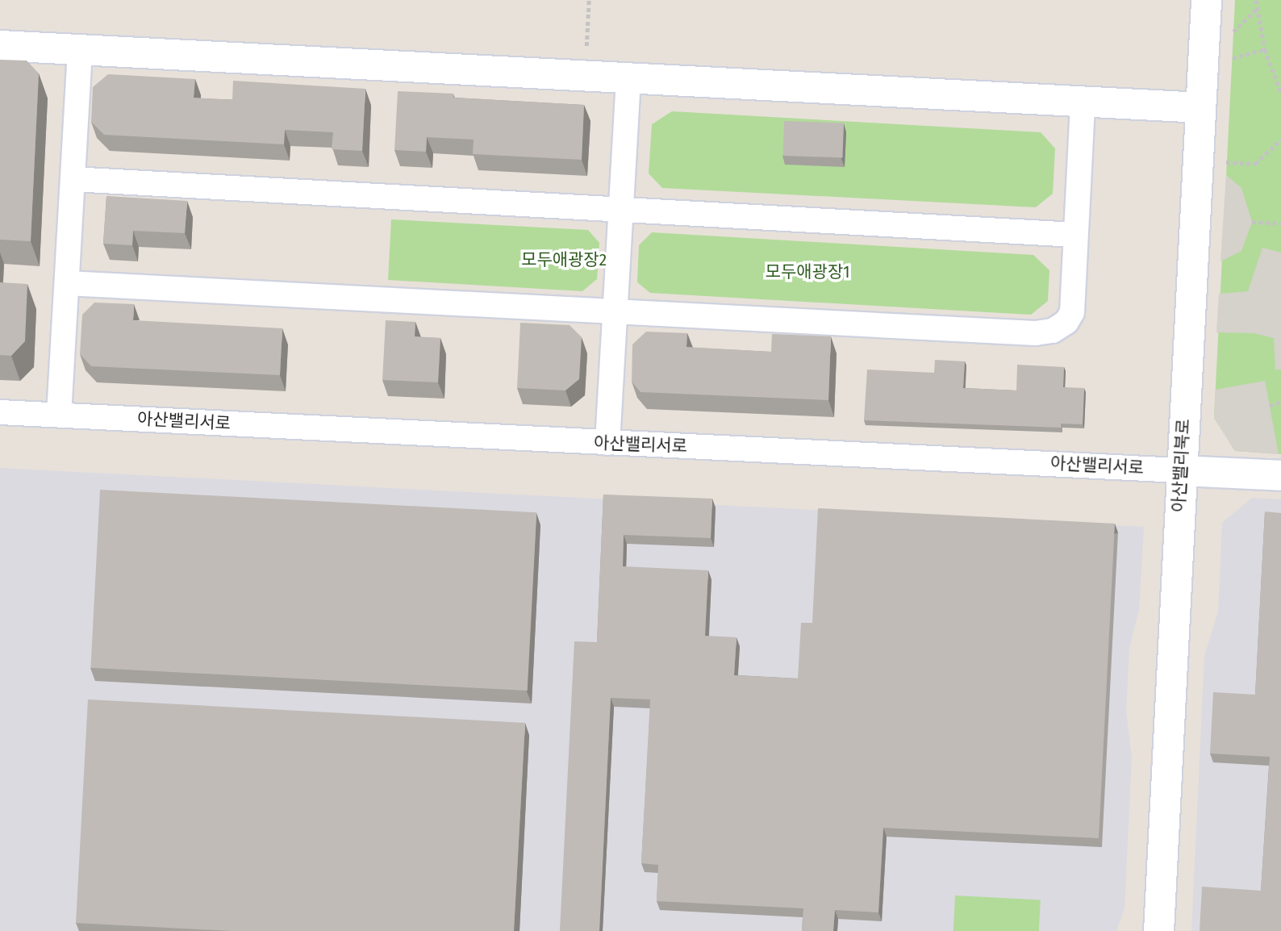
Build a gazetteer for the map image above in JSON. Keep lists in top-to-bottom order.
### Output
{
  "streets": {
    "street": ["아산밸리서로", "아산밸리북로"]
  },
  "crossings": [
    ["아산밸리서로", "아산밸리북로"]
  ],
  "parks": ["모두애광장2", "모두애광장1"]
}
